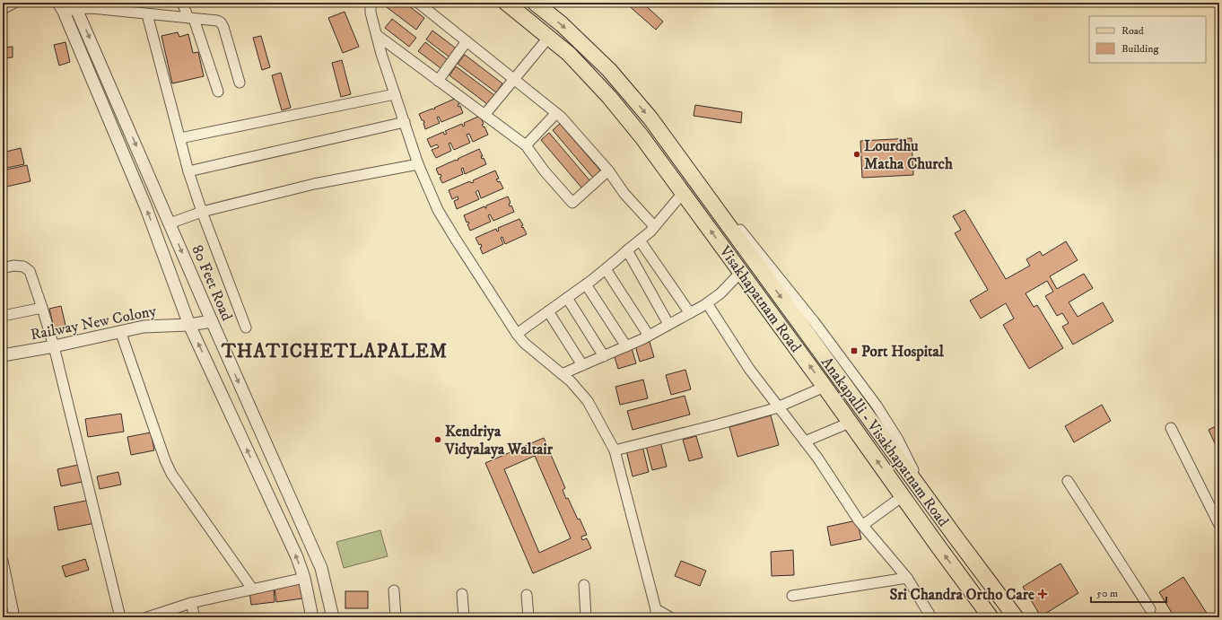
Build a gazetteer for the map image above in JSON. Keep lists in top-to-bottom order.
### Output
{
  "streets": {
    "main road": ["Visakhapatnam Road", "Anakapalli - Visakhapatnam Road"],
    "street": ["80 Feet Road", "Railway New Colony"]
  },
  "crossings": [
    ["80 Feet Road", "Railway New Colony"]
  ],
  "one_way": ["Visakhapatnam Road", "Anakapalli - Visakhapatnam Road"],
  "districts": ["THATICHETLAPALEM"],
  "places": {
    "other": ["Lourdhu Matha Church", "Kendriya Vidyalaya Waltair"],
    "transit": ["Port Hospital"],
    "health": ["Sri Chandra Ortho Care"]
  },
  "legend": ["Road", "Building"],
  "scale_bar": "50 m"
}
